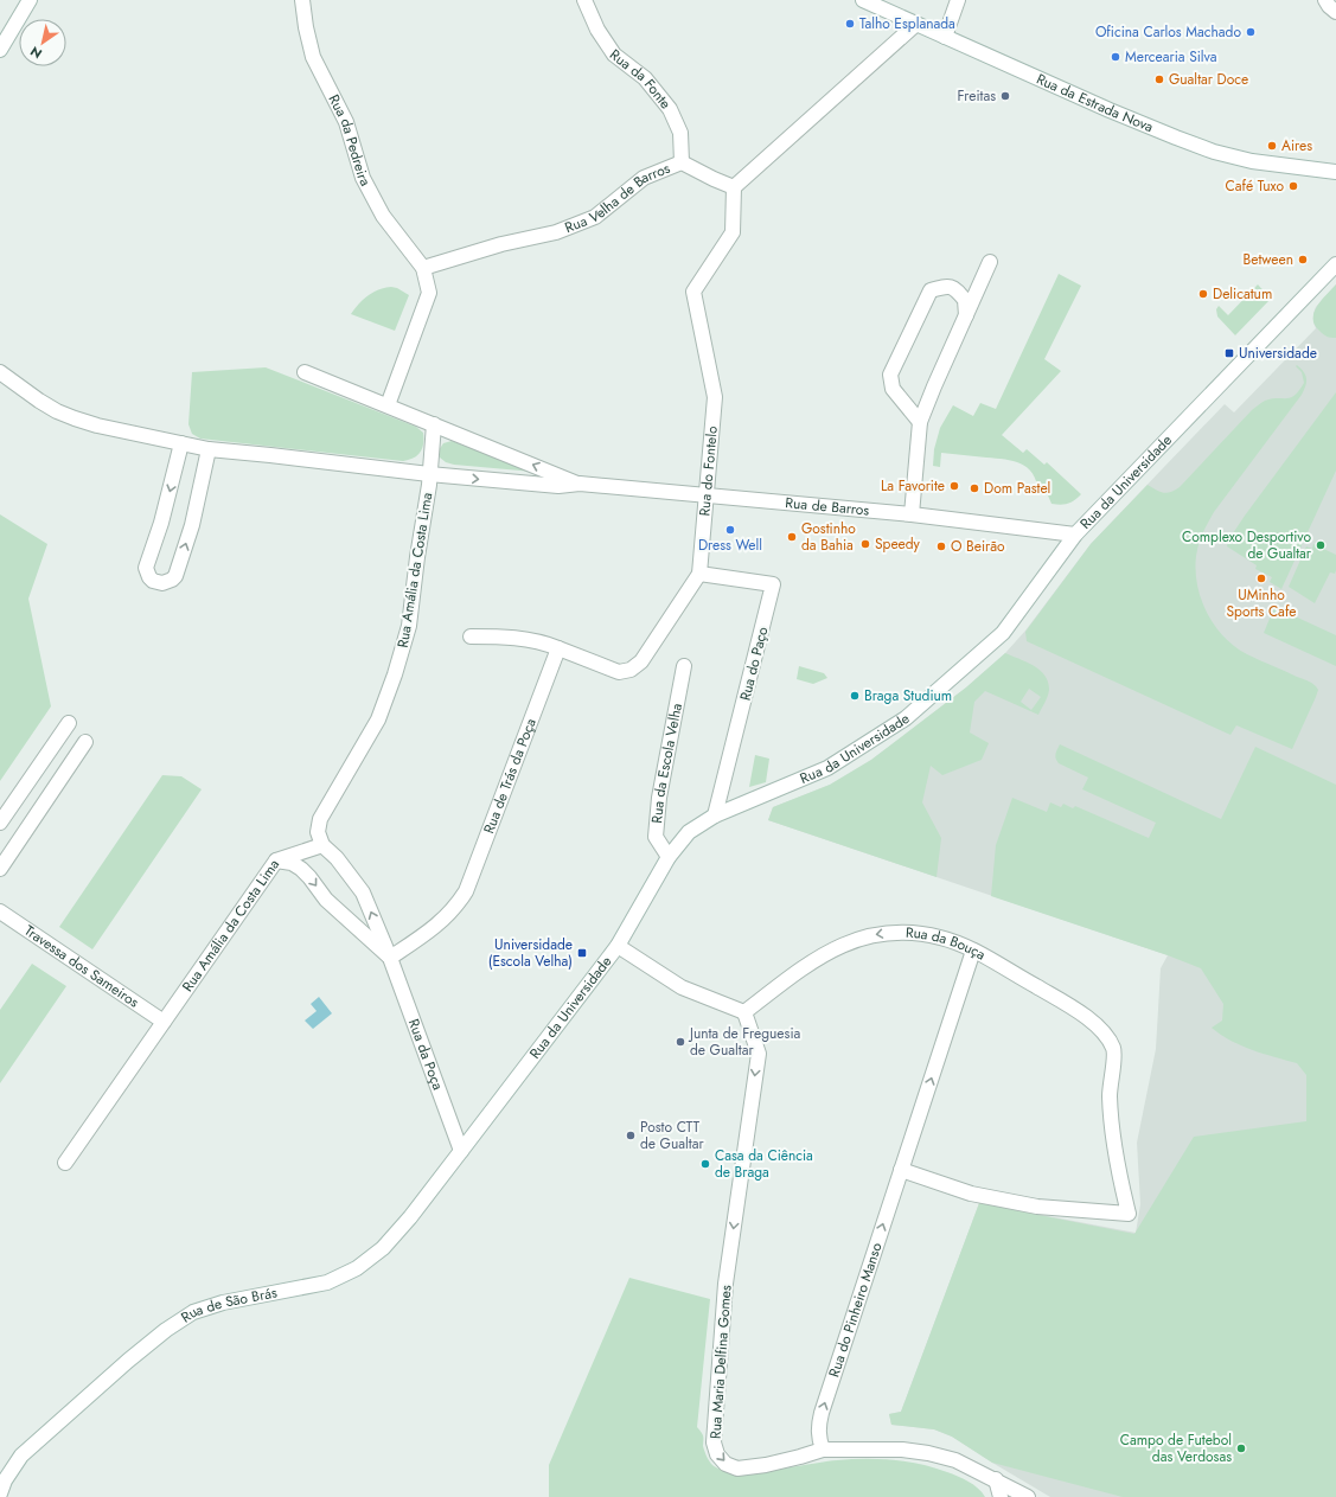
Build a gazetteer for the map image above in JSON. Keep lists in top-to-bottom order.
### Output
{
  "streets": {
    "street": [
      "Rua da Fonte",
      "Rua da Estrada Nova",
      "Rua da Pedreira",
      "Rua Velha de Barros",
      "Rua do Fontelo",
      "Rua da Universidade",
      "Rua de Barros",
      "Rua Amália da Costa Lima",
      "Rua do Paço",
      "Rua da Escola Velha",
      "Rua de Trás da Poça",
      "Rua da Bouça",
      "Travessa dos Sameiros",
      "Rua da Poça",
      "Rua de São Brás",
      "Rua do Pinheiro Manso",
      "Rua Maria Delfina Gomes"
    ]
  },
  "crossings": [
    ["Rua da Fonte", "Rua Velha de Barros"],
    ["Rua da Pedreira", "Rua Velha de Barros"],
    ["Rua Velha de Barros", "Rua do Fontelo"],
    ["Rua do Fontelo", "Rua de Barros"],
    ["Rua do Fontelo", "Rua do Paço"],
    ["Rua do Fontelo", "Rua de Trás da Poça"],
    ["Rua da Universidade", "Rua de Barros"],
    ["Rua da Universidade", "Rua do Paço"],
    ["Rua da Universidade", "Rua da Escola Velha"],
    ["Rua da Universidade", "Rua da Poça"],
    ["Rua da Universidade", "Rua de São Brás"],
    ["Rua Amália da Costa Lima", "Travessa dos Sameiros"],
    ["Rua Amália da Costa Lima", "Rua da Poça"],
    ["Rua de Trás da Poça", "Rua da Poça"],
    ["Rua da Bouça", "Rua do Pinheiro Manso"],
    ["Rua da Bouça", "Rua Maria Delfina Gomes"],
    ["Rua da Poça", "Rua de São Brás"],
    ["Rua do Pinheiro Manso", "Rua Maria Delfina Gomes"]
  ],
  "one_way": ["Rua do Pinheiro Manso"],
  "places": {
    "other": [
      "Talho Esplanada",
      "Oficina Carlos Machado",
      "Mercearia Silva",
      "Gualtar Doce",
      "Freitas",
      "Aires",
      "Café Tuxo",
      "Between",
      "Delicatum",
      "La Favorite",
      "Dom Pastel",
      "Dress Well",
      "Gostinho da Bahia",
      "Speedy",
      "Complexo Desportivo de Gualtar",
      "O Beirão",
      "UMinho Sports Cafe",
      "Braga Studium",
      "Junta de Freguesia de Gualtar",
      "Posto CTT de Gualtar",
      "Casa da Ciência de Braga",
      "Campo de Futebol das Verdosas"
    ],
    "transit": ["Universidade", "Universidade (Escola Velha)"]
  },
  "north": "bottom left"
}
